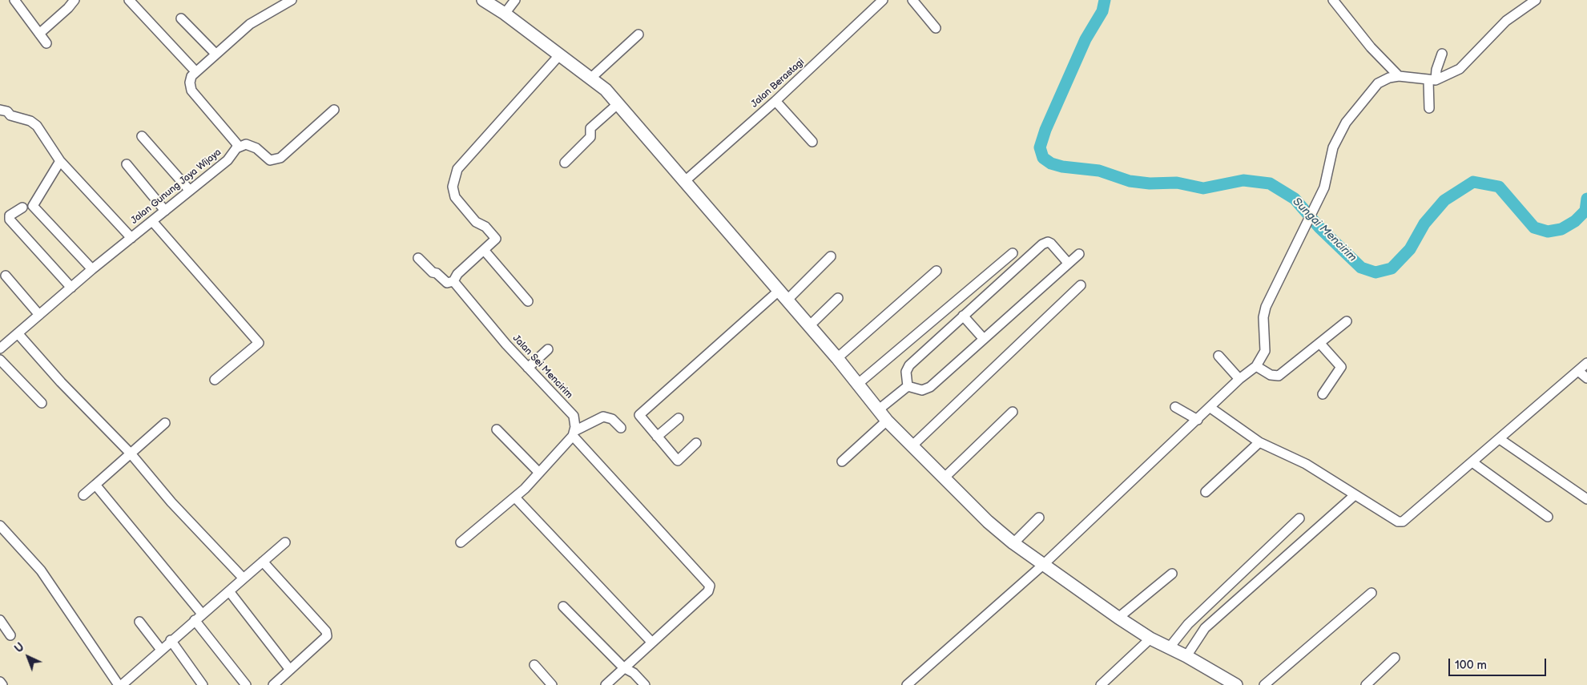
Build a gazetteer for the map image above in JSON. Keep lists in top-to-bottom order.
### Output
{
  "streets": {
    "street": ["Jalan Berastagi", "Jalan Gunung Jaya Wijaya", "Jalan Sei Mencirim"]
  },
  "water": ["Sungai Mencirim"],
  "scale_bar": "100 m",
  "north": "top left"
}
